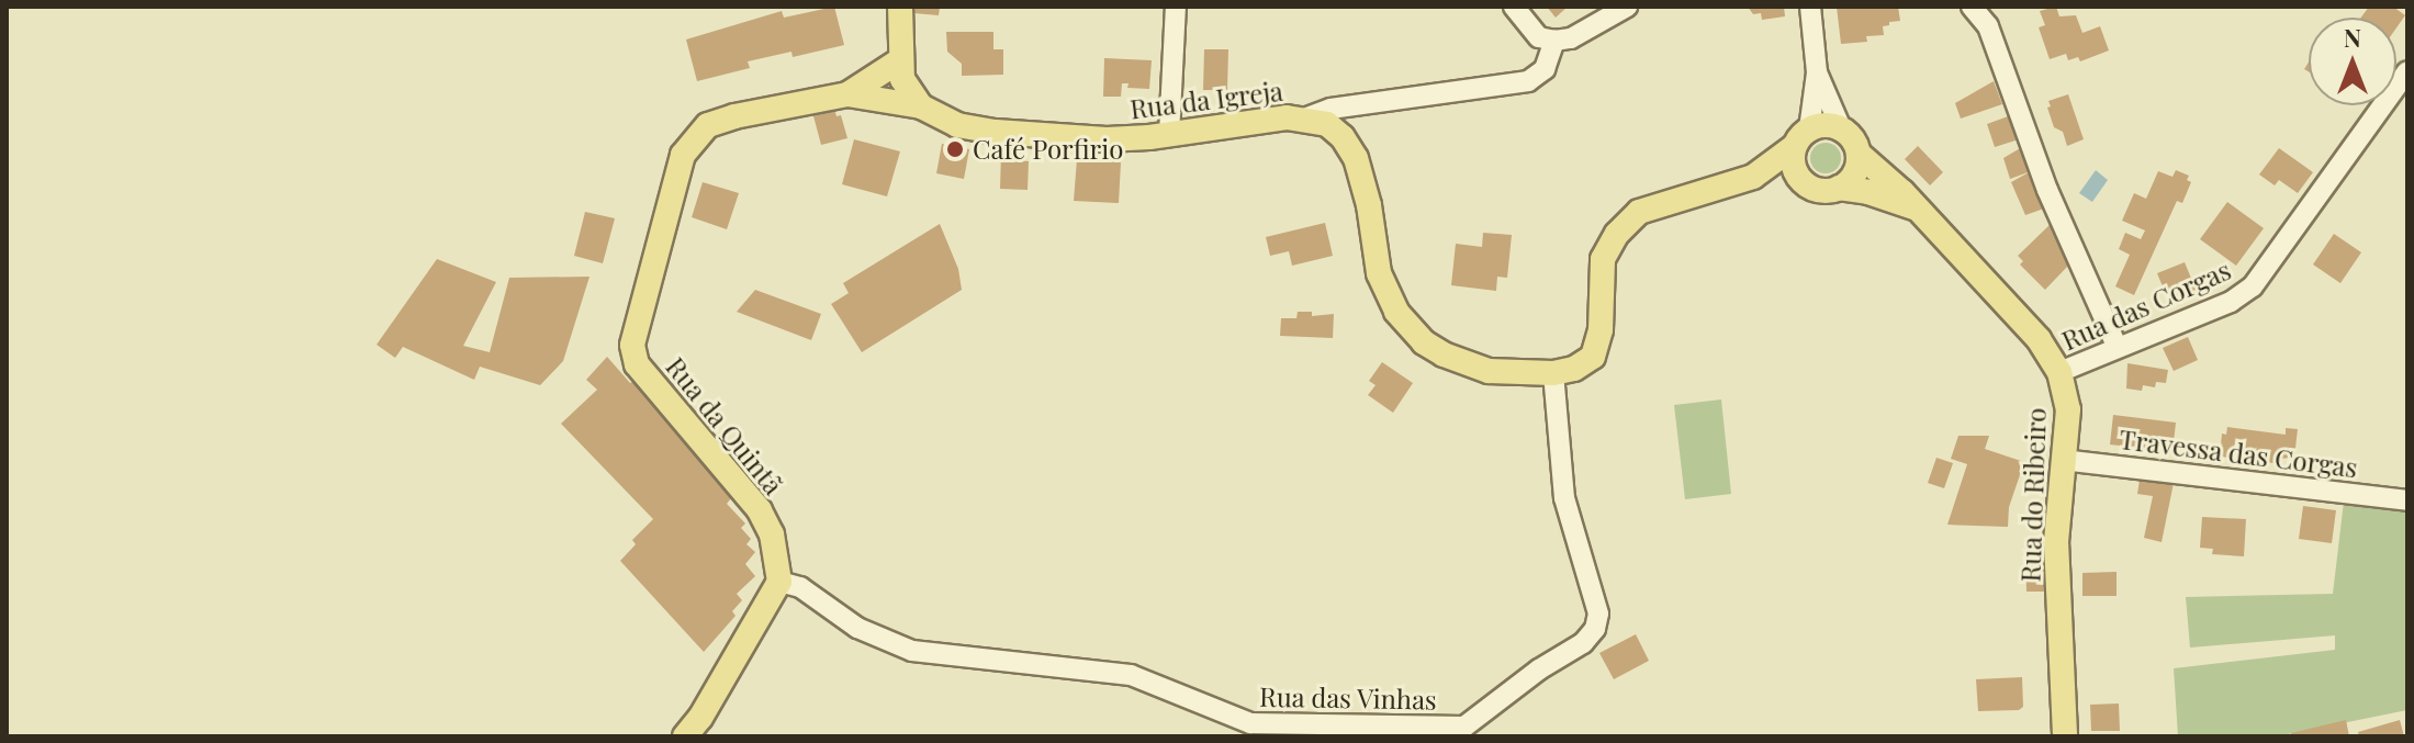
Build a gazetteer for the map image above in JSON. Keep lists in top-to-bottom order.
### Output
{
  "streets": {
    "main road": ["Rua da Igreja", "Rua da Quintã", "Rua do Ribeiro"],
    "street": ["Rua das Corgas", "Travessa das Corgas", "Rua das Vinhas"]
  },
  "crossings": [
    ["Rua da Igreja", "Rua da Quintã"],
    ["Rua da Igreja", "Rua do Ribeiro"],
    ["Rua da Igreja", "Rua das Vinhas"],
    ["Rua das Corgas", "Rua do Ribeiro"],
    ["Rua da Quintã", "Rua das Vinhas"],
    ["Travessa das Corgas", "Rua do Ribeiro"]
  ],
  "places": ["Café Porfirio"],
  "north": "top"
}
